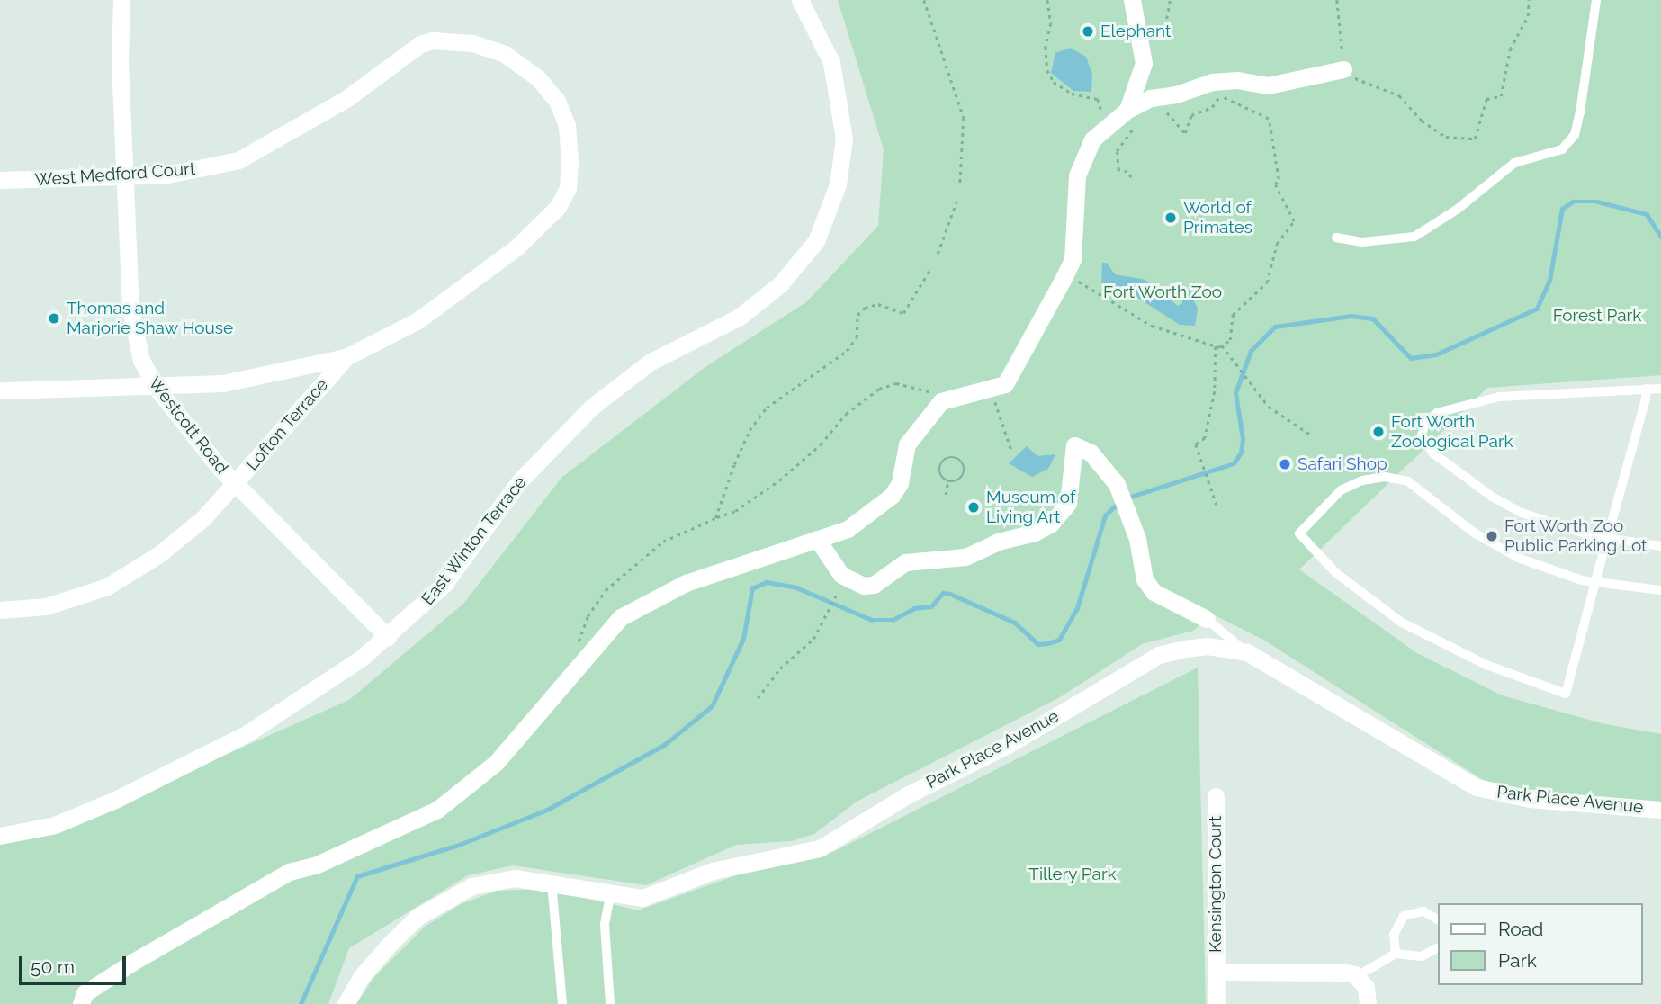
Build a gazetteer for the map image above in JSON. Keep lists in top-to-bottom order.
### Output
{
  "streets": {
    "street": [
      "West Medford Court",
      "Lofton Terrace",
      "Westcott Road",
      "East Winton Terrace",
      "Park Place Avenue",
      "Kensington Court"
    ]
  },
  "crossings": [
    ["West Medford Court", "Lofton Terrace"],
    ["West Medford Court", "Westcott Road"],
    ["Lofton Terrace", "Westcott Road"],
    ["Westcott Road", "East Winton Terrace"]
  ],
  "parks": ["Fort Worth Zoo", "Forest Park", "Tillery Park"],
  "places": [
    "Elephant",
    "World of Primates",
    "Thomas and Marjorie Shaw House",
    "Fort Worth Zoological Park",
    "Safari Shop",
    "Museum of Living Art",
    "Fort Worth Zoo Public Parking Lot"
  ],
  "legend": ["Road", "Park"],
  "scale_bar": "50 m"
}
